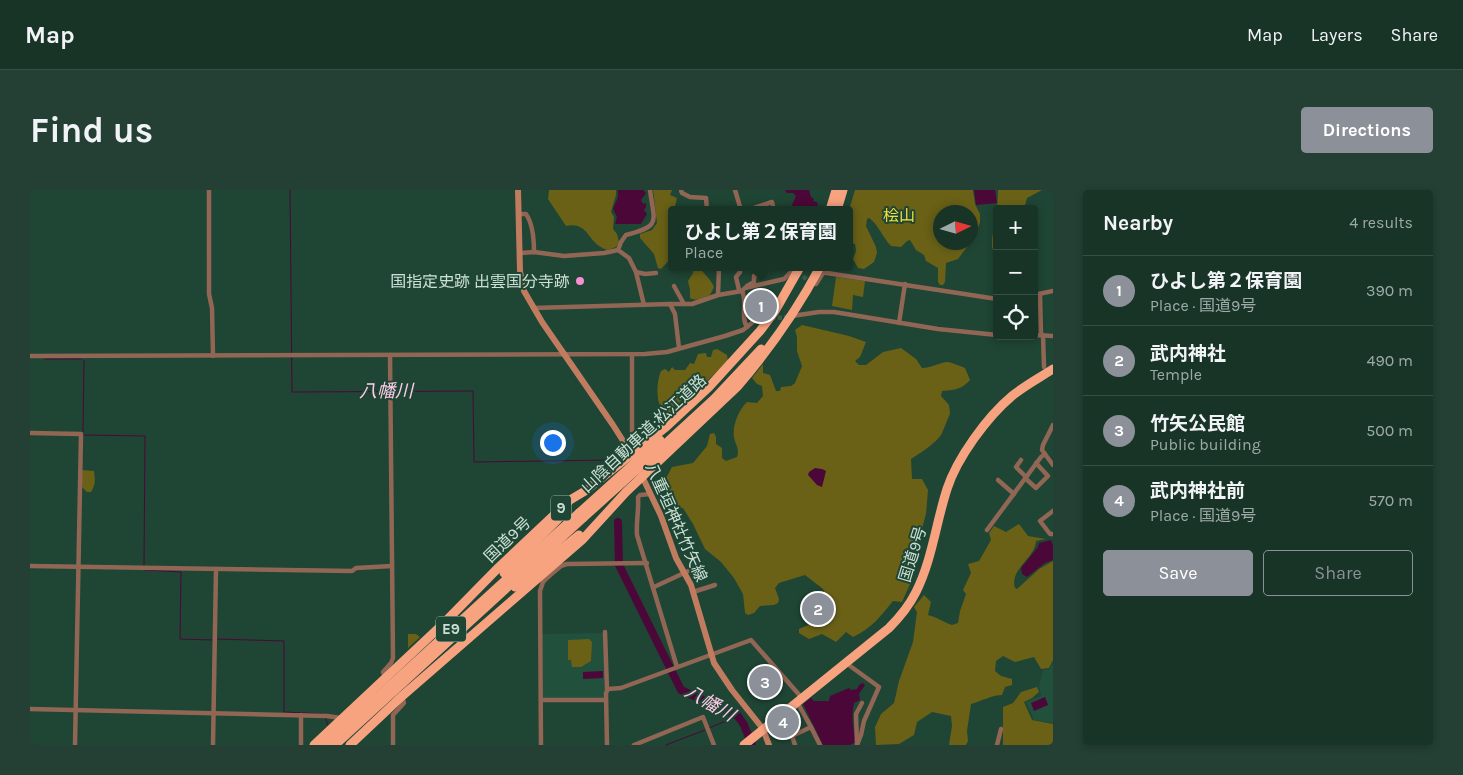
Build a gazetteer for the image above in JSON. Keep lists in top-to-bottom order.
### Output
{
  "streets": {
    "highway": [
      "山陰自動車道;松江道路",
      "9",
      "国道9号",
      "E9"
    ],
    "main road": ["八重垣神社竹矢線"]
  },
  "crossings": [
    ["9", "八重垣神社竹矢線"],
    ["八重垣神社竹矢線", "国道9号"]
  ],
  "water": ["八幡川"],
  "parks": ["桧山"],
  "places": ["国指定史跡 出雲国分寺跡"],
  "north": "right",
  "page": {
    "header": "Map",
    "nav": ["Map", "Layers", "Share"],
    "buttons": [
      "Directions",
      ["Save", "Share"]
    ],
    "title": "Find us",
    "heading": ["Nearby", "4 results"],
    "map_buttons": ["+", "−"],
    "popup": ["ひよし第２保育園", "Place"],
    "list": [
      {
        "mark": "1",
        "name": "ひよし第２保育園",
        "note": "Place · 国道9号",
        "value": "390 m"
      },
      {
        "mark": "2",
        "name": "武内神社",
        "note": "Temple",
        "value": "490 m"
      },
      {
        "mark": "3",
        "name": "竹矢公民館",
        "note": "Public building",
        "value": "500 m"
      },
      {
        "mark": "4",
        "name": "武内神社前",
        "note": "Place · 国道9号",
        "value": "570 m"
      }
    ],
    "pins": [
      "1",
      "2",
      "3",
      "4"
    ]
  }
}
